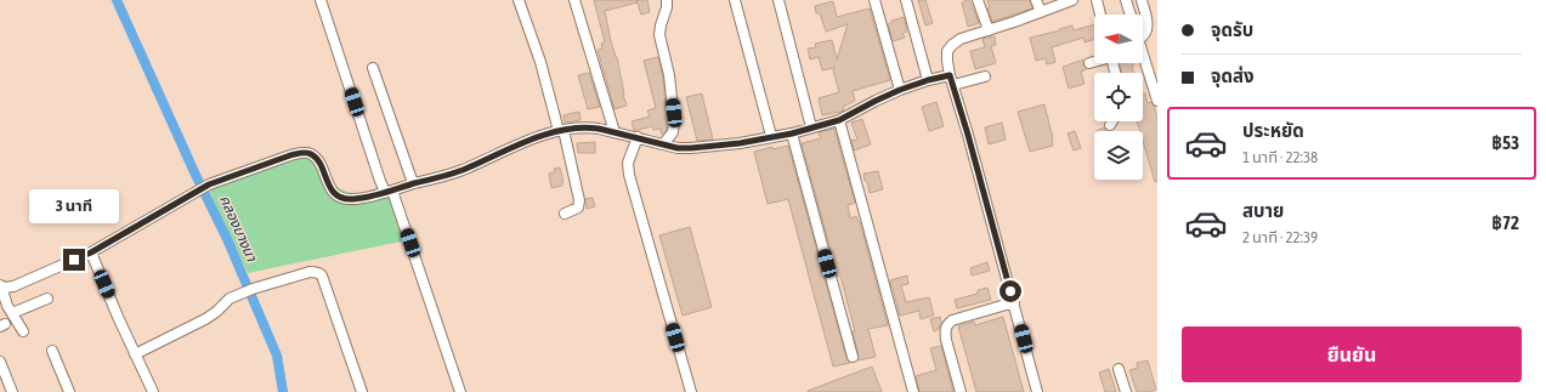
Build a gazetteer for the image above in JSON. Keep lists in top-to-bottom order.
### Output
{
  "water": ["คลองบางนา"],
  "north": "left",
  "page": {
    "banner": ["จุดรับ", "จุดส่ง"],
    "list": [
      {
        "name": "ประหยัด",
        "note": "1 นาที · 22:38",
        "value": "฿53"
      },
      {
        "name": "สบาย",
        "note": "2 นาที · 22:39",
        "value": "฿72"
      }
    ],
    "bubble": "3 นาที",
    "buttons": "ยืนยัน"
  }
}
